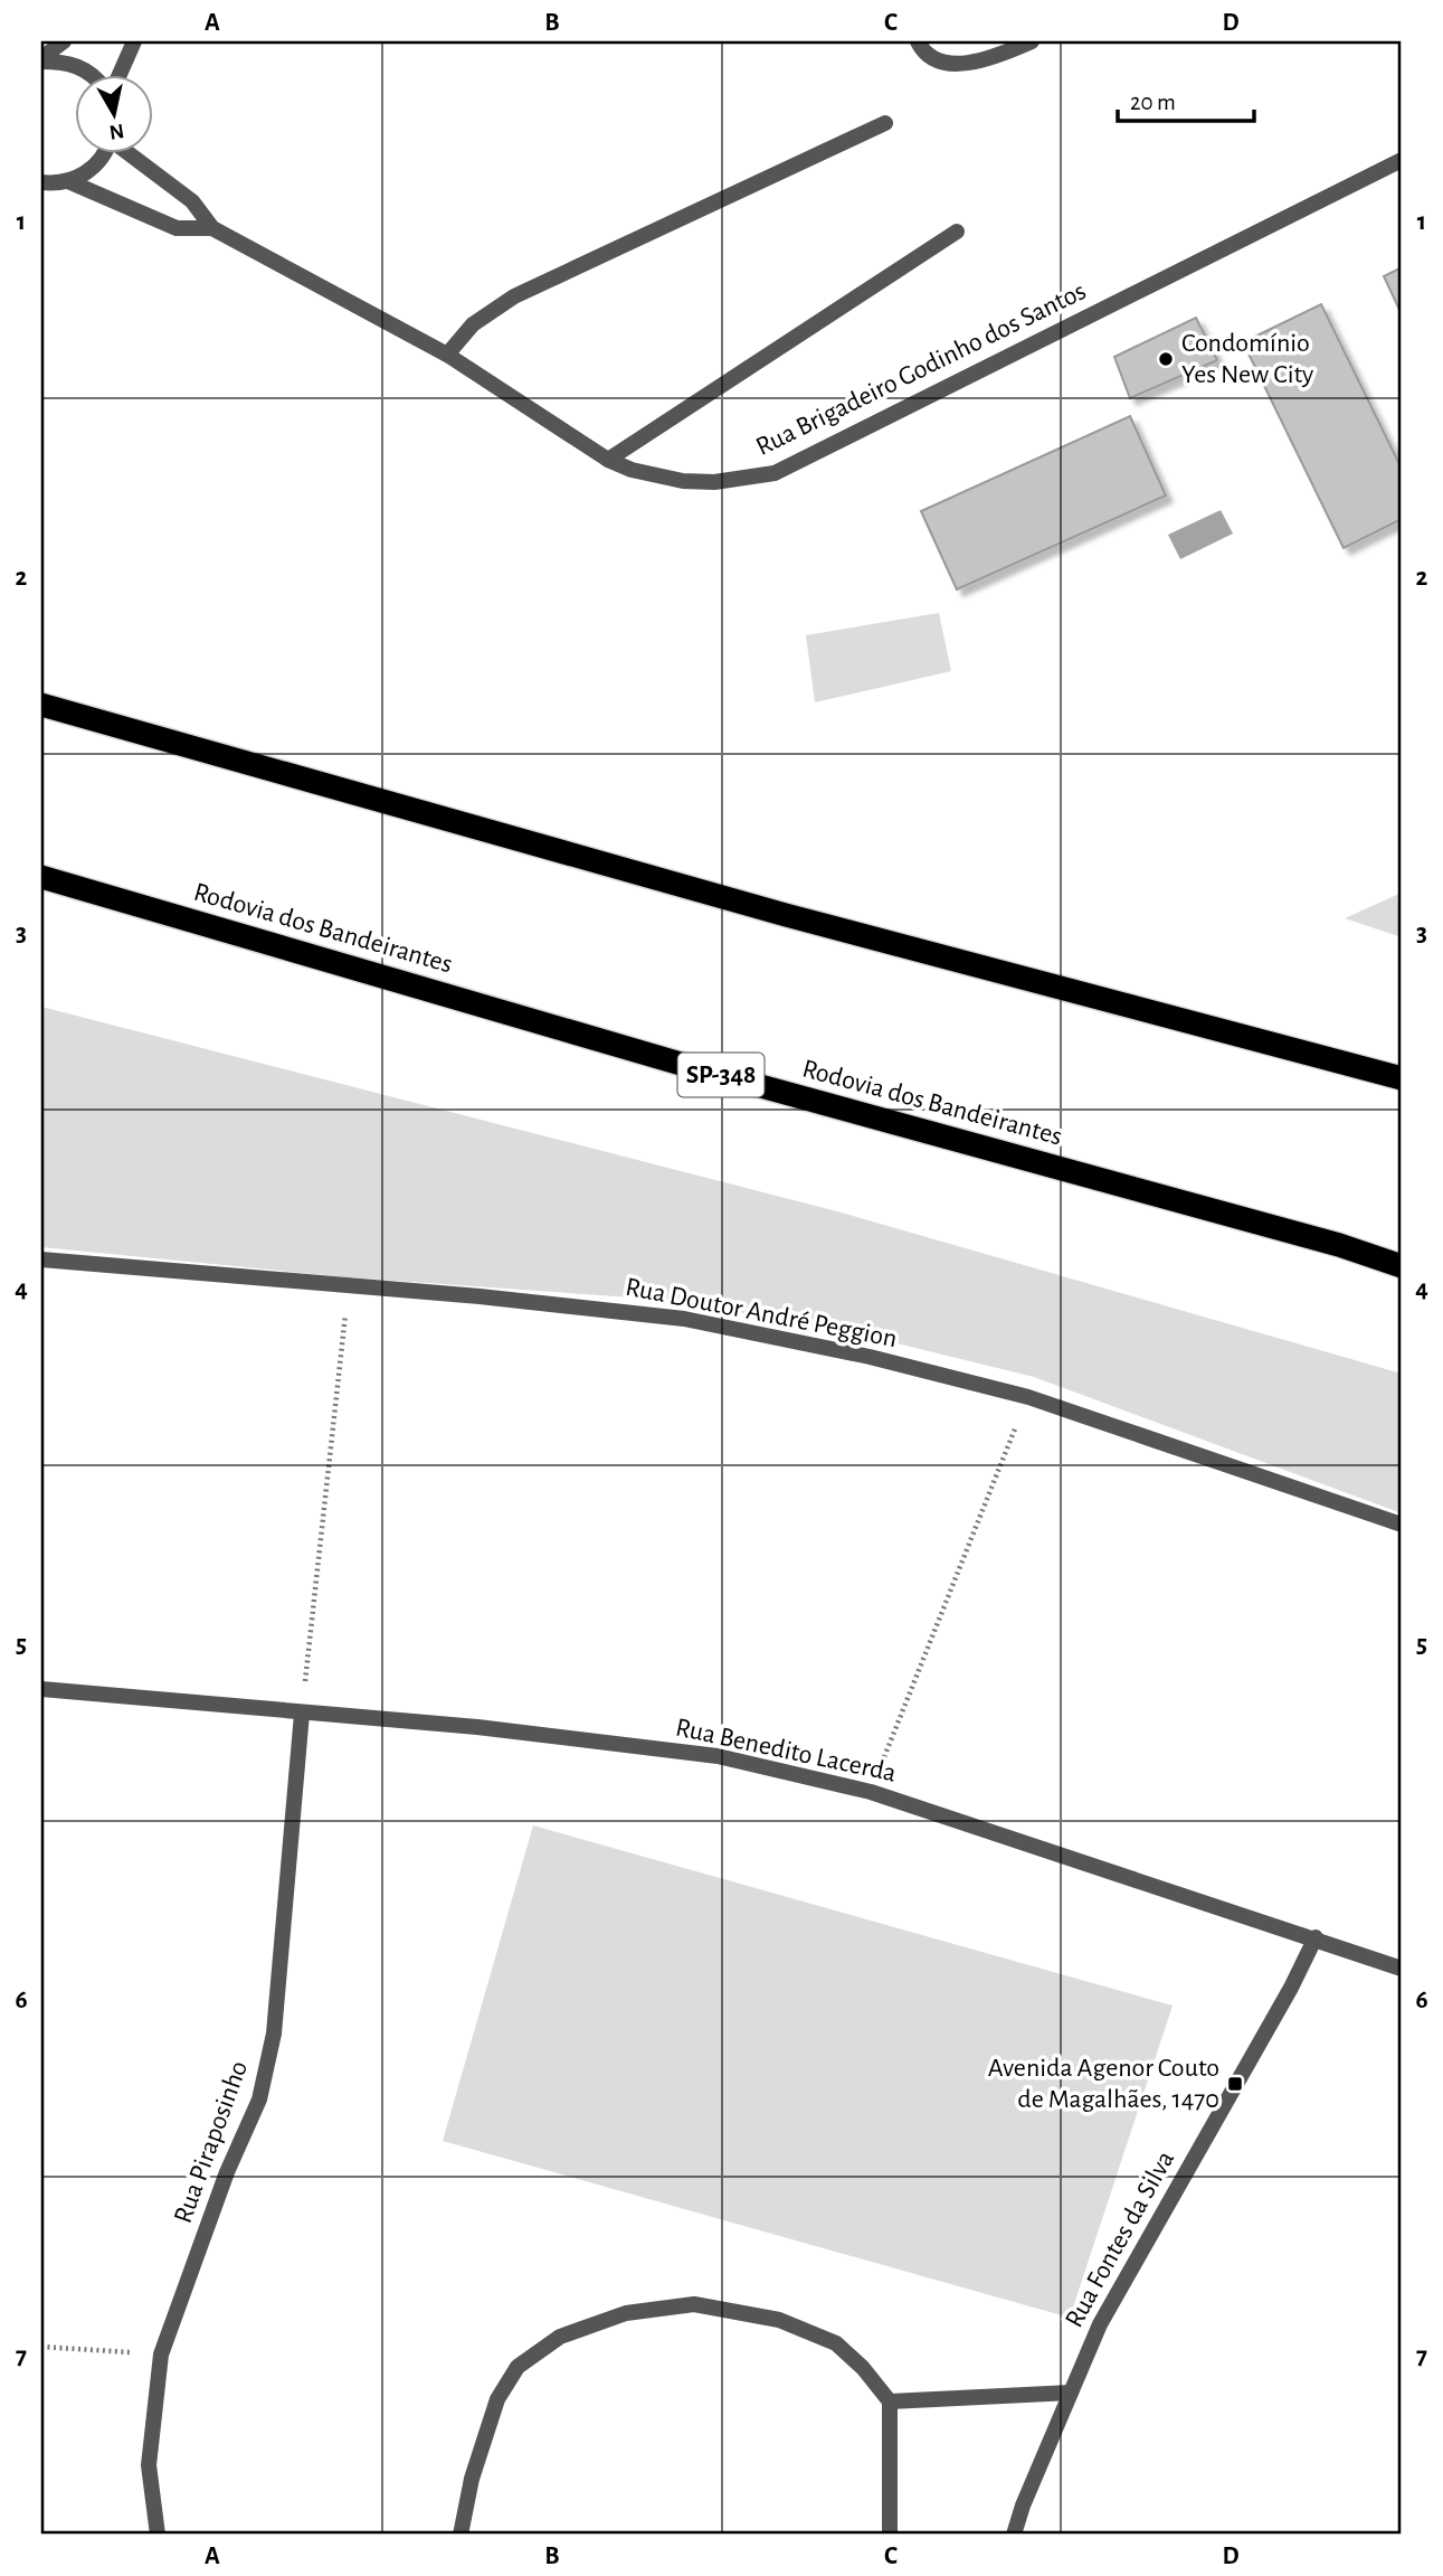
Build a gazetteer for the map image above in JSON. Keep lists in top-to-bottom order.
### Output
{
  "streets": {
    "highway": ["Rodovia dos Bandeirantes", "SP-348"],
    "street": [
      "Rua Brigadeiro Godinho dos Santos",
      "Rua Doutor André Peggion",
      "Rua Benedito Lacerda",
      "Rua Piraposinho",
      "Rua Fontes da Silva"
    ]
  },
  "crossings": [
    ["Rua Benedito Lacerda", "Rua Piraposinho"],
    ["Rua Benedito Lacerda", "Rua Fontes da Silva"]
  ],
  "places": {
    "other": ["Condomínio Yes New City"],
    "transit": ["Avenida Agenor Couto de Magalhães, 1470"]
  },
  "scale_bar": "20 m",
  "north": "bottom",
  "grid": {
    "columns": [
      "A",
      "B",
      "C",
      "D"
    ],
    "rows": [
      "1",
      "2",
      "3",
      "4",
      "5",
      "6",
      "7"
    ]
  }
}
